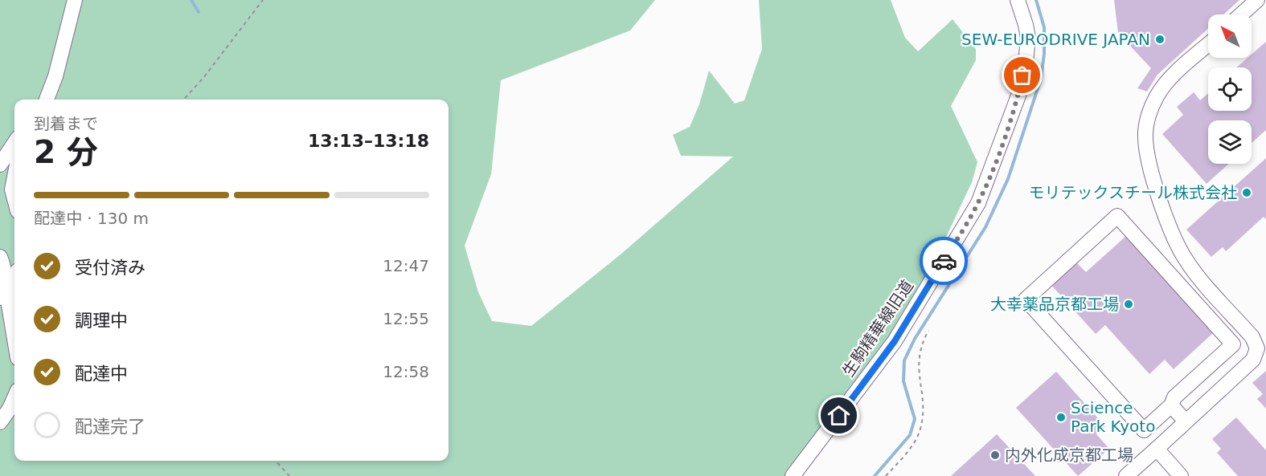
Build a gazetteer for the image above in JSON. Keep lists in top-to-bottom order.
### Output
{
  "streets": {
    "street": ["生駒精華線旧道"]
  },
  "places": [
    "SEW-EURODRIVE JAPAN",
    "モリテックスチール株式会社",
    "大幸薬品京都工場",
    "Science Park Kyoto",
    "内外化成京都工場"
  ],
  "north": "top left",
  "page": {
    "heading": ["2 分", "到着まで", "13:13–13:18"],
    "bar": "配達中 · 130 m",
    "list": [
      ["受付済み", "12:47"],
      ["調理中", "12:55"],
      ["配達中", "12:58"],
      "配達完了"
    ]
  }
}
